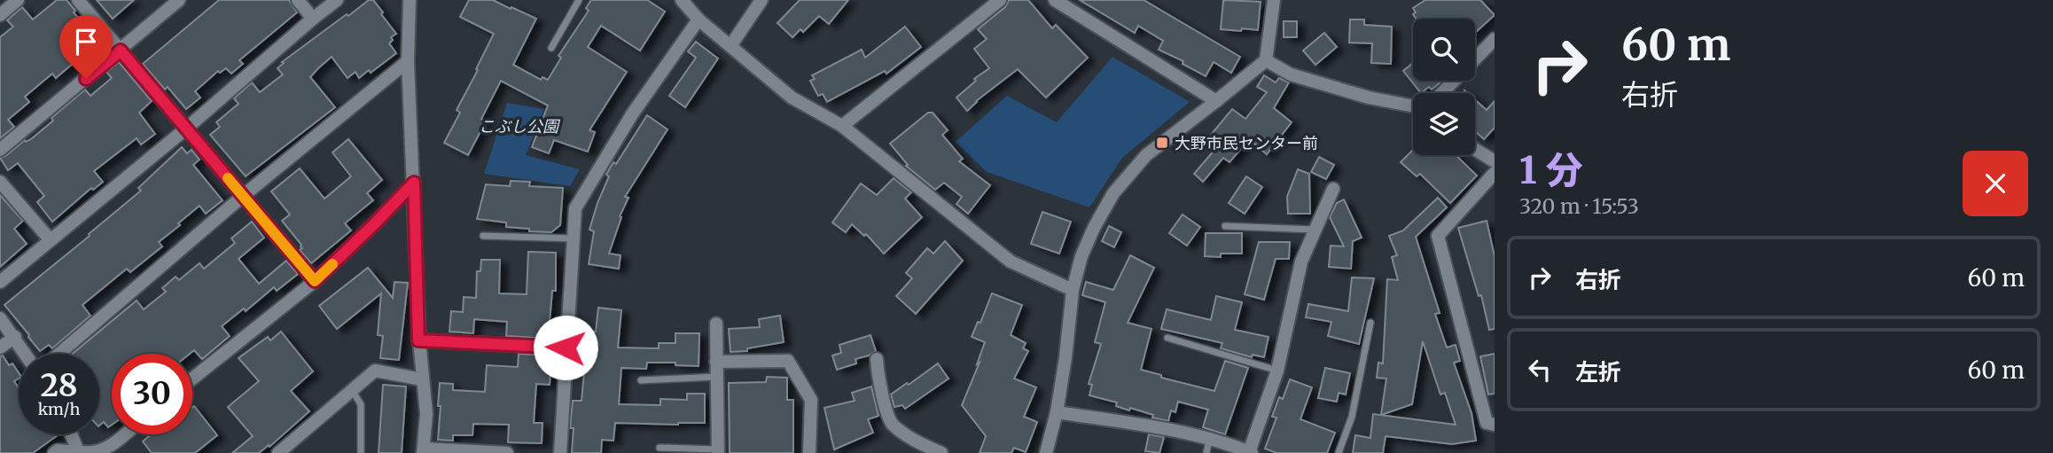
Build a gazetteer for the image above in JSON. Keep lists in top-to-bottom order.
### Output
{
  "parks": ["こぶし公園"],
  "places": {
    "transit": ["大野市民センター前"]
  },
  "page": {
    "turn": ["60 m", "右折"],
    "heading": ["1 分", "320 m · 15:53"],
    "list": [
      {
        "name": "右折",
        "value": "60 m"
      },
      {
        "name": "左折",
        "value": "60 m"
      }
    ],
    "speed": "28 km/h",
    "limit": "30"
  }
}
